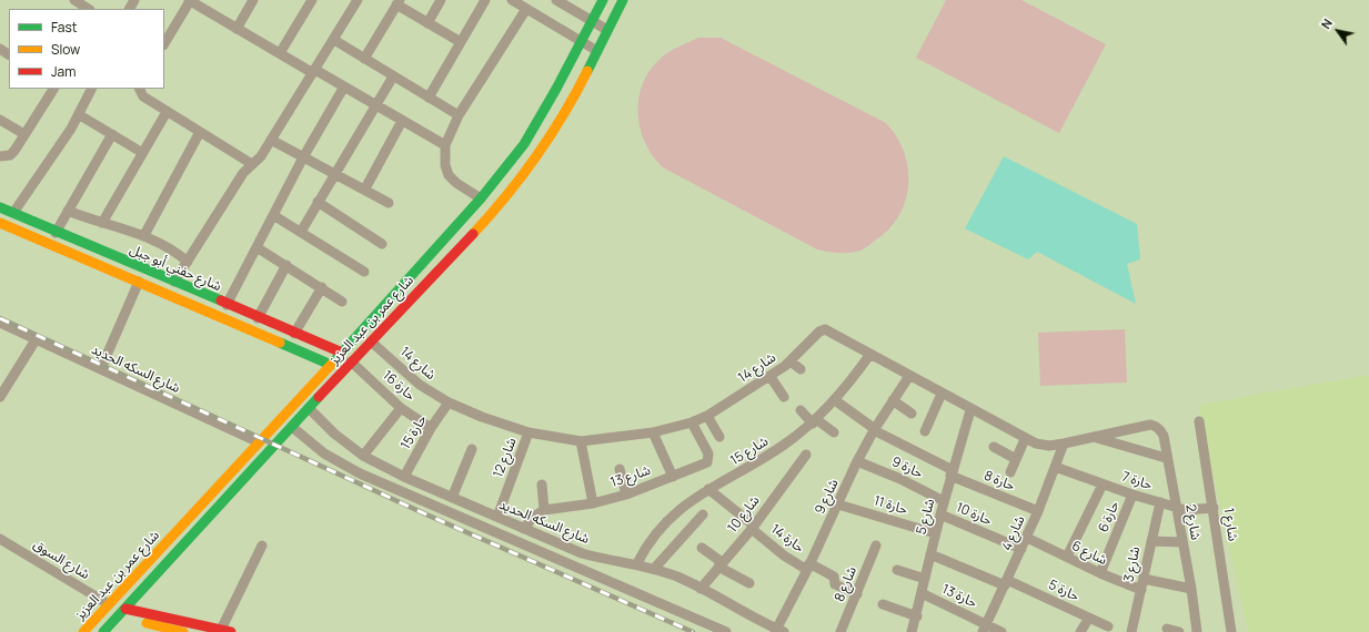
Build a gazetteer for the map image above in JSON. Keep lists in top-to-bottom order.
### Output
{
  "streets": {
    "main road": ["شارع حفني أبو جبل", "شارع عمر بن عبد العزيز"],
    "street": [
      "شارع 14",
      "شارع السكه الحديد",
      "حارة 16",
      "حارة 15",
      "شارع 15",
      "شارع 12",
      "حارة 9",
      "شارع 13",
      "حارة 8",
      "حارة 7",
      "شارع 9",
      "حارة 11",
      "شارع 10",
      "حارة 10",
      "شارع 5",
      "حارة 6",
      "شارع 2",
      "شارع 1",
      "شارع 4",
      "حارة 14",
      "شارع 6",
      "شارع السوق",
      "شارع 3",
      "شارع 8",
      "حارة 5",
      "حارة 13"
    ]
  },
  "crossings": [
    ["شارع حفني أبو جبل", "شارع عمر بن عبد العزيز"],
    ["شارع عمر بن عبد العزيز", "شارع 14"],
    ["شارع عمر بن عبد العزيز", "شارع السكه الحديد"],
    ["شارع عمر بن عبد العزيز", "حارة 16"],
    ["شارع عمر بن عبد العزيز", "شارع السوق"],
    ["شارع 14", "حارة 15"],
    ["شارع 14", "شارع 15"],
    ["شارع 14", "شارع 12"],
    ["شارع 14", "شارع 13"],
    ["شارع 14", "شارع 9"],
    ["شارع 14", "شارع 5"],
    ["شارع 14", "شارع 2"],
    ["شارع 14", "شارع 4"],
    ["شارع السكه الحديد", "حارة 15"],
    ["شارع السكه الحديد", "شارع 15"],
    ["شارع السكه الحديد", "شارع 12"],
    ["شارع السكه الحديد", "شارع 9"],
    ["شارع السكه الحديد", "شارع 10"],
    ["حارة 16", "حارة 15"],
    ["شارع 15", "حارة 14"],
    ["حارة 9", "شارع 9"],
    ["حارة 9", "شارع 5"],
    ["حارة 8", "شارع 5"],
    ["حارة 8", "شارع 4"],
    ["حارة 7", "حارة 6"],
    ["حارة 7", "شارع 2"],
    ["حارة 7", "شارع 1"],
    ["حارة 7", "شارع 4"],
    ["حارة 7", "شارع 3"],
    ["شارع 9", "حارة 11"],
    ["شارع 9", "حارة 14"],
    ["حارة 11", "شارع 5"],
    ["شارع 10", "حارة 14"],
    ["حارة 10", "شارع 5"],
    ["حارة 10", "شارع 4"],
    ["شارع 5", "حارة 13"],
    ["حارة 6", "شارع 6"],
    ["شارع 4", "شارع 6"],
    ["شارع 4", "حارة 5"],
    ["شارع 4", "حارة 13"],
    ["حارة 14", "شارع 8"],
    ["شارع 6", "شارع 3"]
  ],
  "legend": ["Fast", "Slow", "Jam"],
  "north": "top left"
}
